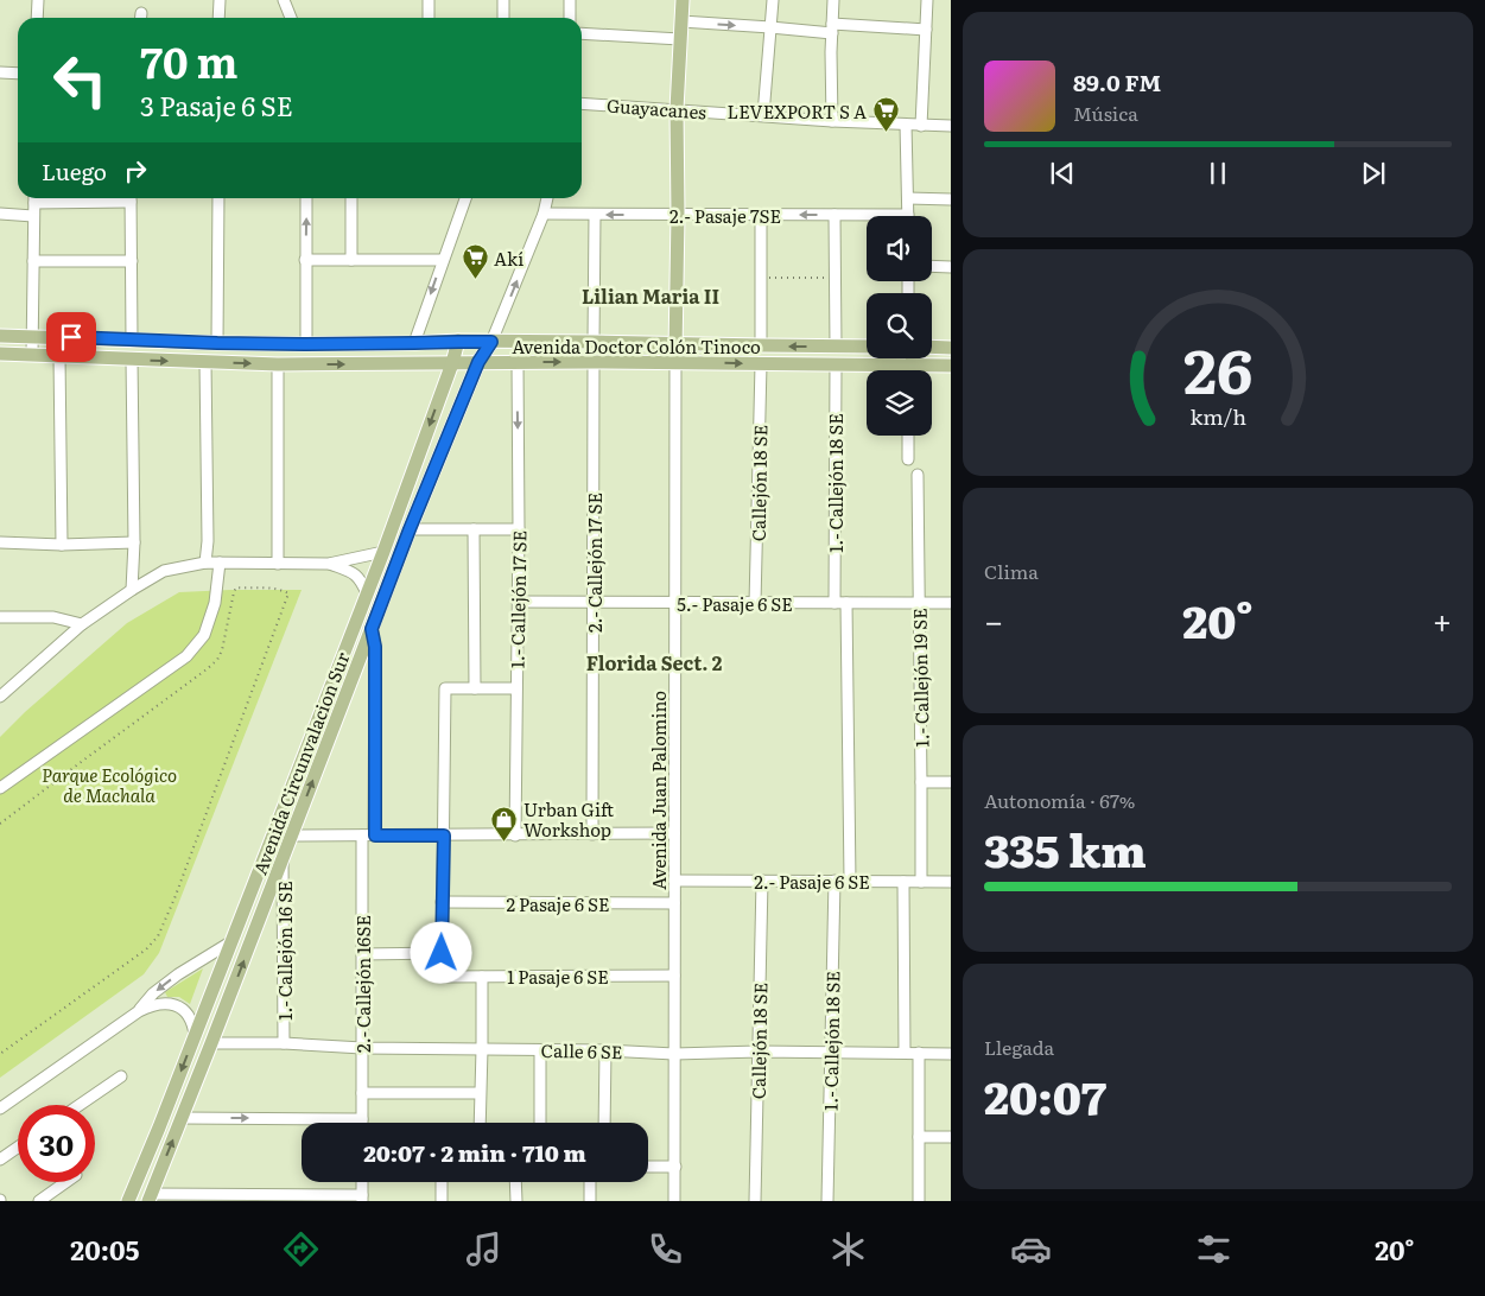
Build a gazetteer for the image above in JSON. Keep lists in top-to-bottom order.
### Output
{
  "streets": {
    "main road": ["Avenida Doctor Colón Tinoco", "Avenida Circunvalacion Sur", "Avenida Juan Palomino"],
    "street": [
      "Guayacanes",
      "2.- Pasaje 7SE",
      "Callejón 18 SE",
      "1.- Callejón 18 SE",
      "2.- Callejón 17 SE",
      "1.- Callejón 17 SE",
      "5.- Pasaje 6 SE",
      "1.- Callejón 19 SE",
      "2.- Pasaje 6 SE",
      "2 Pasaje 6 SE",
      "1.- Callejón 16 SE",
      "1 Pasaje 6 SE",
      "2.- Callejón 16SE",
      "Calle 6 SE"
    ]
  },
  "crossings": [
    ["Guayacanes", "Avenida Juan Palomino"],
    ["2.- Pasaje 7SE", "Avenida Juan Palomino"],
    ["Avenida Doctor Colón Tinoco", "Callejón 18 SE"],
    ["Avenida Doctor Colón Tinoco", "1.- Callejón 18 SE"],
    ["Avenida Doctor Colón Tinoco", "2.- Callejón 17 SE"],
    ["Avenida Doctor Colón Tinoco", "1.- Callejón 17 SE"],
    ["Avenida Doctor Colón Tinoco", "Avenida Circunvalacion Sur"],
    ["Avenida Doctor Colón Tinoco", "Avenida Juan Palomino"],
    ["Callejón 18 SE", "5.- Pasaje 6 SE"],
    ["Callejón 18 SE", "2.- Pasaje 6 SE"],
    ["Callejón 18 SE", "Calle 6 SE"],
    ["1.- Callejón 18 SE", "5.- Pasaje 6 SE"],
    ["1.- Callejón 18 SE", "2.- Pasaje 6 SE"],
    ["1.- Callejón 18 SE", "Calle 6 SE"],
    ["2.- Callejón 17 SE", "5.- Pasaje 6 SE"],
    ["1.- Callejón 17 SE", "5.- Pasaje 6 SE"],
    ["5.- Pasaje 6 SE", "1.- Callejón 19 SE"],
    ["5.- Pasaje 6 SE", "Avenida Juan Palomino"],
    ["1.- Callejón 19 SE", "2.- Pasaje 6 SE"],
    ["Avenida Circunvalacion Sur", "1.- Callejón 16 SE"],
    ["Avenida Circunvalacion Sur", "Calle 6 SE"],
    ["Avenida Juan Palomino", "2.- Pasaje 6 SE"],
    ["Avenida Juan Palomino", "2 Pasaje 6 SE"],
    ["Avenida Juan Palomino", "1 Pasaje 6 SE"],
    ["Avenida Juan Palomino", "Calle 6 SE"],
    ["1.- Callejón 16 SE", "Calle 6 SE"],
    ["2.- Callejón 16SE", "Calle 6 SE"]
  ],
  "one_way": ["2.- Pasaje 7SE", "1.- Callejón 17 SE"],
  "districts": ["Lilian Maria II", "Florida Sect. 2"],
  "parks": ["Parque Ecológico de Machala"],
  "places": {
    "supermarket": ["LEVEXPORT S A", "Akí"],
    "shop": ["Urban Gift Workshop"]
  },
  "page": {
    "turn": ["70 m", "3 Pasaje 6 SE"],
    "song": ["89.0 FM", "Música"],
    "then": "Luego",
    "tile": [
      "Clima",
      ["Autonomía · 67%", "335 km"],
      ["Llegada", "20:07"]
    ],
    "heat": ["−", "20°", "+"],
    "limit": "30",
    "trip": "20:07 · 2 min · 710 m",
    "tabs": ["20:05", "20°"],
    "gauge": ["26", "km/h"]
  }
}
